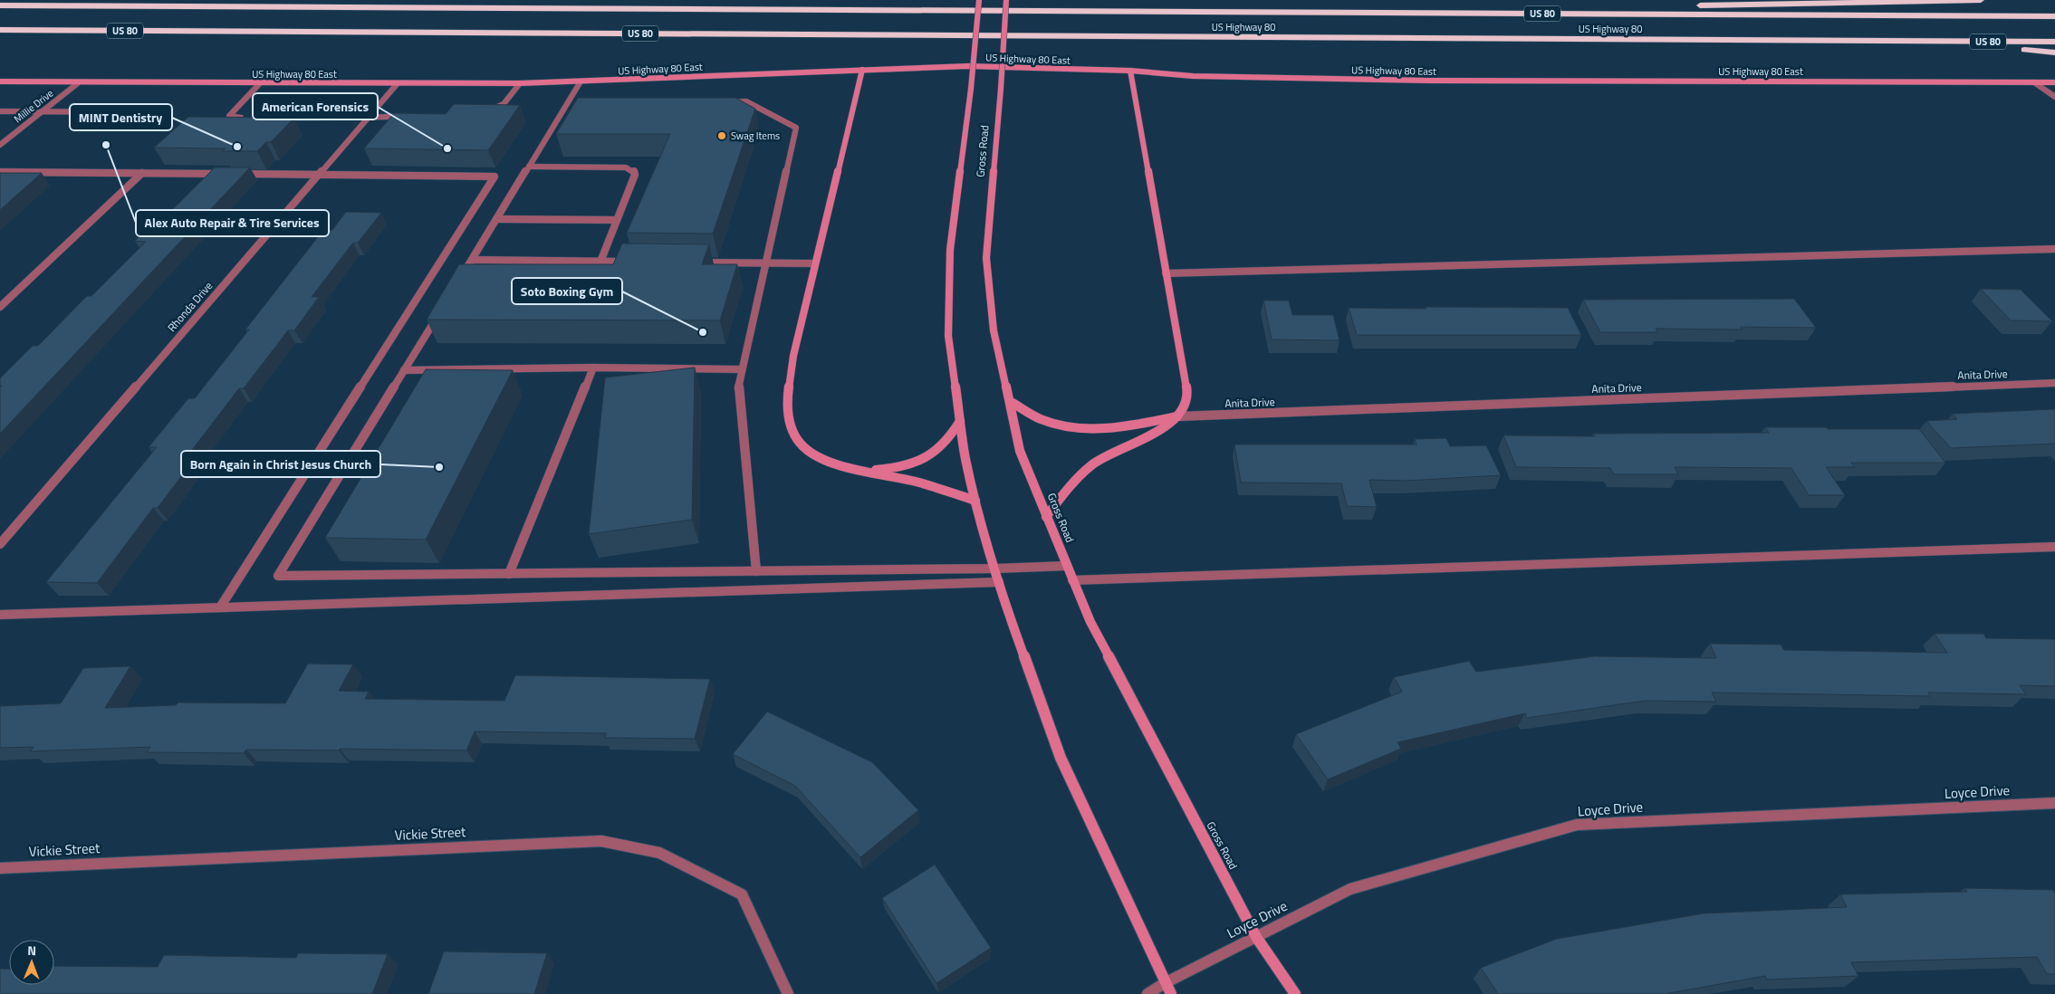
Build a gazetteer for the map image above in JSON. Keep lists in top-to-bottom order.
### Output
{
  "streets": {
    "highway": ["US 80", "US Highway 80"],
    "main road": ["US Highway 80 East", "Gross Road"],
    "street": [
      "Millie Drive",
      "Rhonda Drive",
      "Anita Drive",
      "Loyce Drive",
      "Vickie Street"
    ]
  },
  "crossings": [
    ["US Highway 80 East", "Millie Drive"],
    ["US Highway 80 East", "Rhonda Drive"],
    ["Gross Road", "Loyce Drive"]
  ],
  "places": [
    "Swag Items",
    "Alex Auto Repair & Tire Services",
    "MINT Dentistry",
    "American Forensics",
    "Soto Boxing Gym",
    "Born Again in Christ Jesus Church"
  ],
  "north": "top"
}
